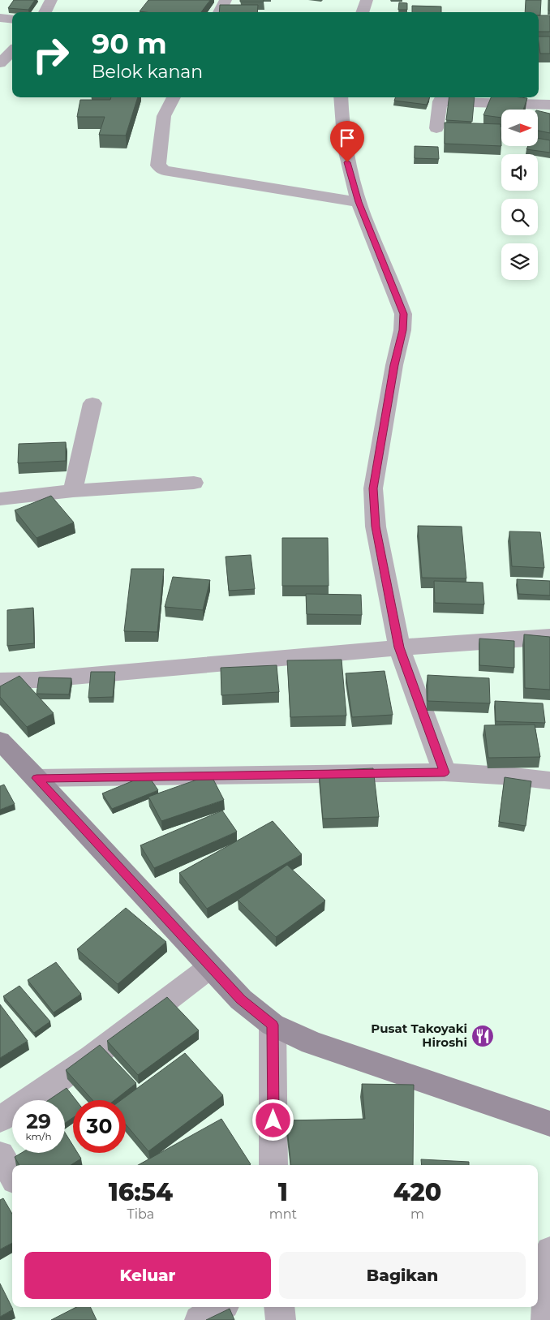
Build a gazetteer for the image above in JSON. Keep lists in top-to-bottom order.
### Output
{
  "places": {
    "restaurant": ["Pusat Takoyaki Hiroshi"]
  },
  "north": "right",
  "page": {
    "turn": ["90 m", "Belok kanan"],
    "speed": "29 km/h",
    "limit": "30",
    "eta": [
      "16:54",
      "Tiba",
      "1",
      "mnt",
      "420",
      "m"
    ],
    "buttons": ["Keluar", "Bagikan"]
  }
}
